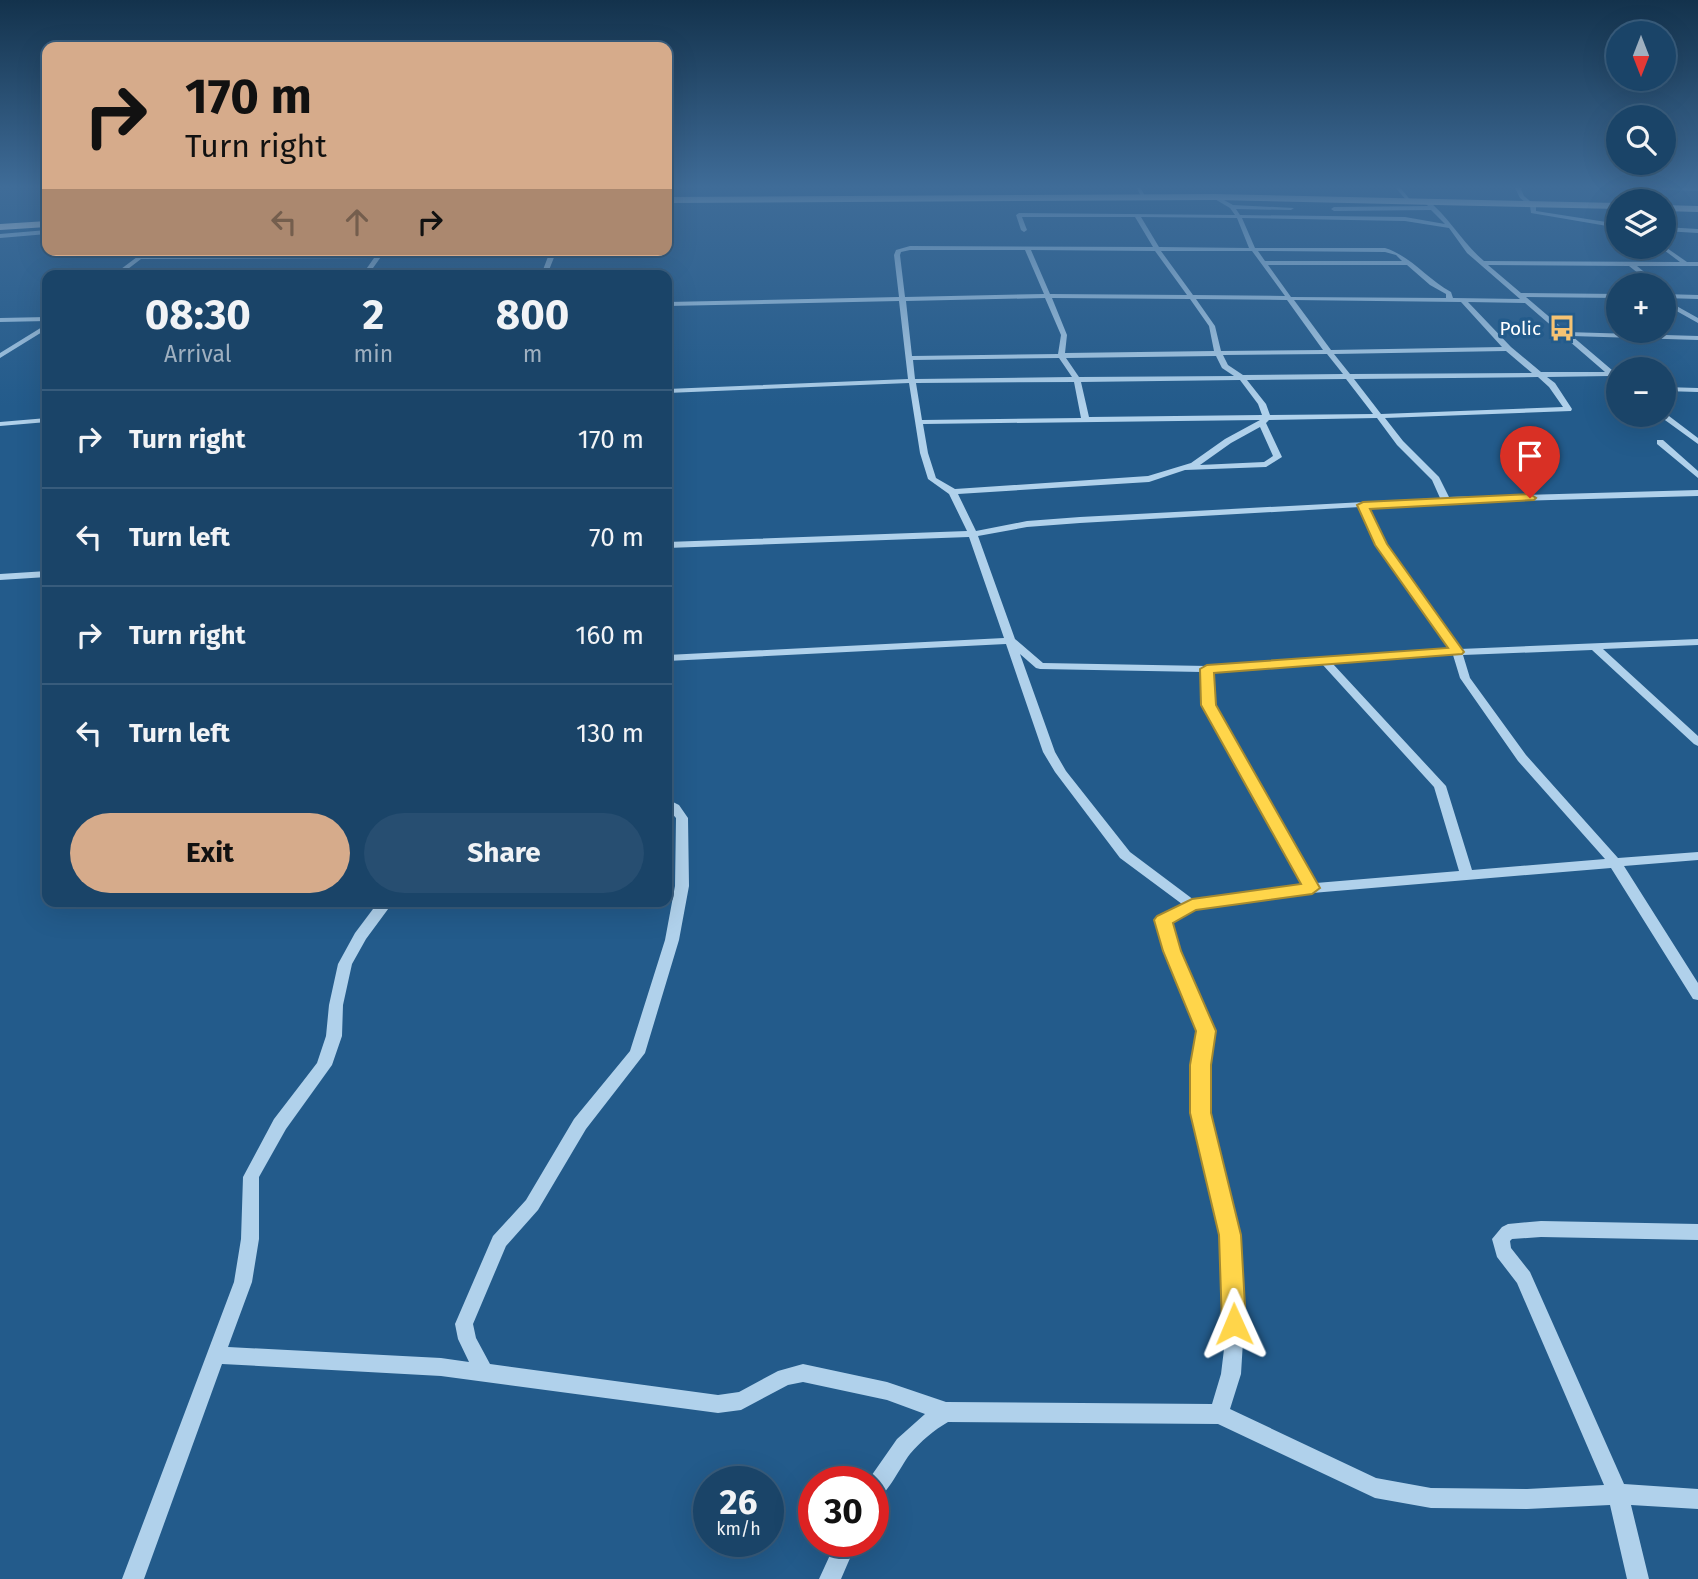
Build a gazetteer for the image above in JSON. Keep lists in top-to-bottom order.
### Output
{
  "places": {
    "bus stop": ["Polic"]
  },
  "north": "bottom",
  "page": {
    "map_buttons": ["+", "−"],
    "turn": ["170 m", "Turn right"],
    "eta": [
      "08:30",
      "Arrival",
      "2",
      "min",
      "800",
      "m"
    ],
    "list": [
      {
        "name": "Turn right",
        "value": "170 m"
      },
      {
        "name": "Turn left",
        "value": "70 m"
      },
      {
        "name": "Turn right",
        "value": "160 m"
      },
      {
        "name": "Turn left",
        "value": "130 m"
      }
    ],
    "buttons": ["Exit", "Share"],
    "speed": "26 km/h",
    "limit": "30"
  }
}
